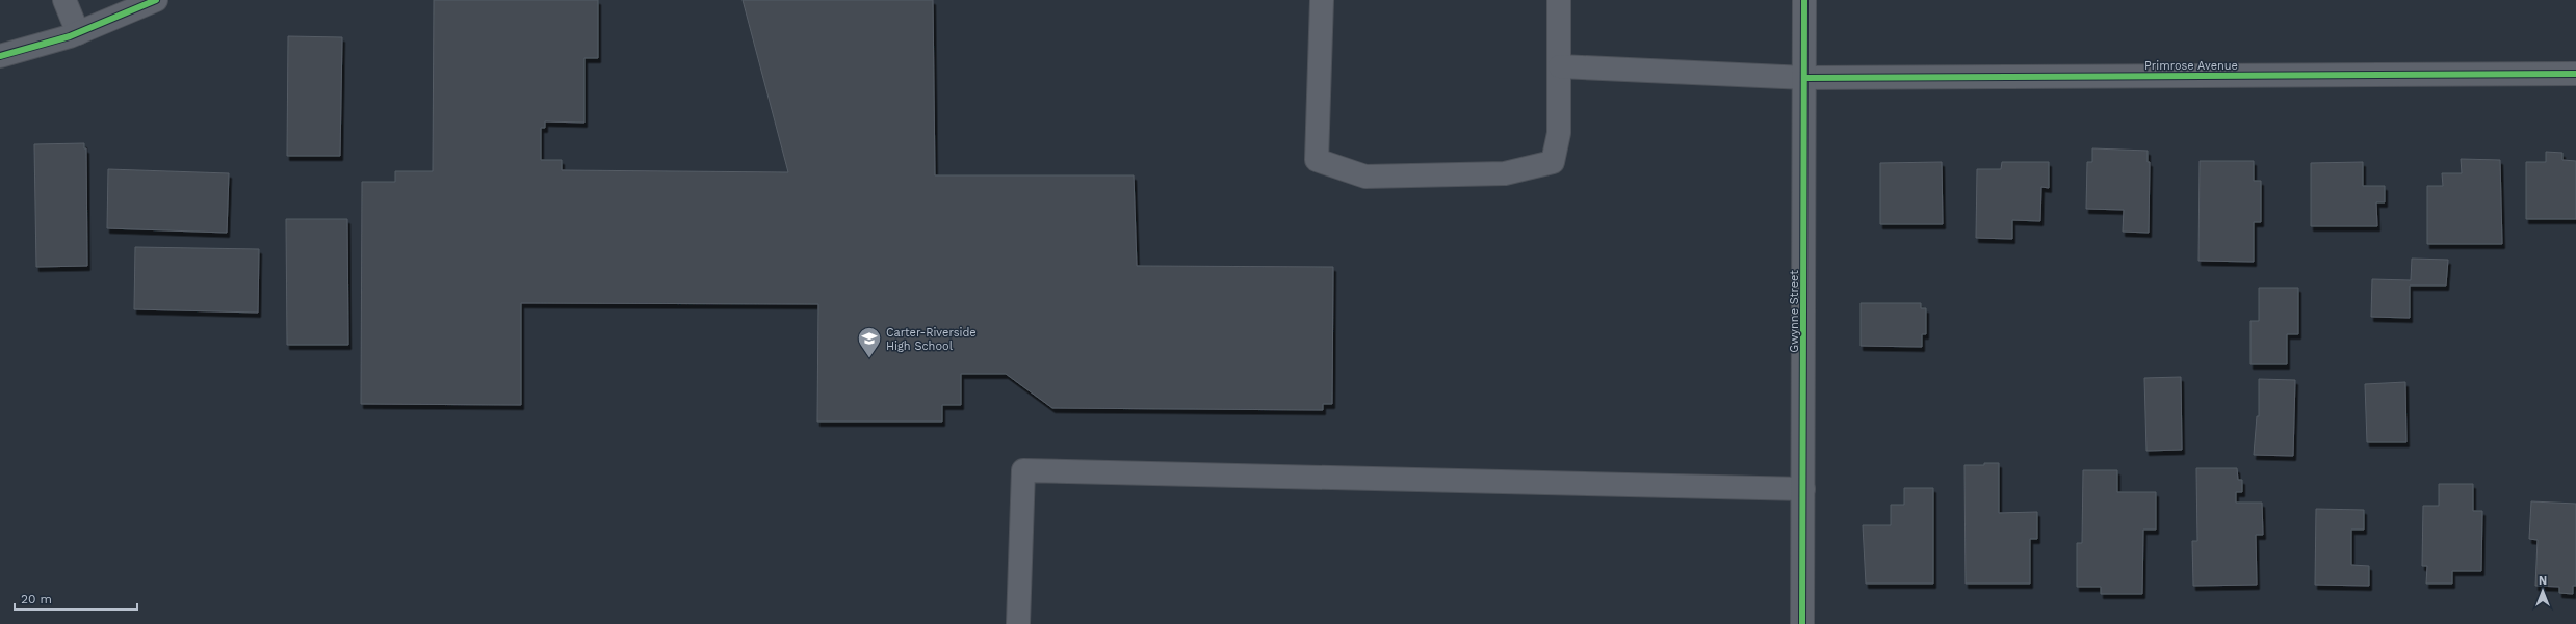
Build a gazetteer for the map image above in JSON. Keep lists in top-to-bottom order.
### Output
{
  "streets": {
    "street": ["Primrose Avenue", "Gwynne Street"]
  },
  "crossings": [
    ["Primrose Avenue", "Gwynne Street"]
  ],
  "places": {
    "school or university": ["Carter-Riverside High School"]
  },
  "scale_bar": "20 m",
  "north": "top"
}
